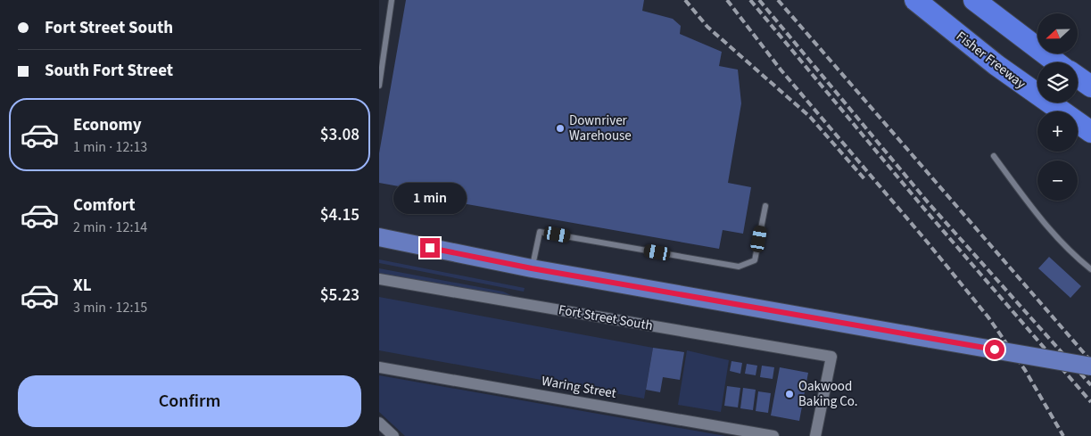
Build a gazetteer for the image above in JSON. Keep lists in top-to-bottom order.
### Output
{
  "streets": {
    "highway": ["Fisher Freeway"],
    "street": ["Fort Street South", "Waring Street"]
  },
  "places": ["Downriver Warehouse", "Oakwood Baking Co."],
  "north": "left",
  "page": {
    "banner": ["Fort Street South", "South Fort Street"],
    "map_buttons": ["+", "−"],
    "list": [
      {
        "name": "Economy",
        "note": "1 min · 12:13",
        "value": "$3.08"
      },
      {
        "name": "Comfort",
        "note": "2 min · 12:14",
        "value": "$4.15"
      },
      {
        "name": "XL",
        "note": "3 min · 12:15",
        "value": "$5.23"
      }
    ],
    "bubble": "1 min",
    "buttons": "Confirm"
  }
}
